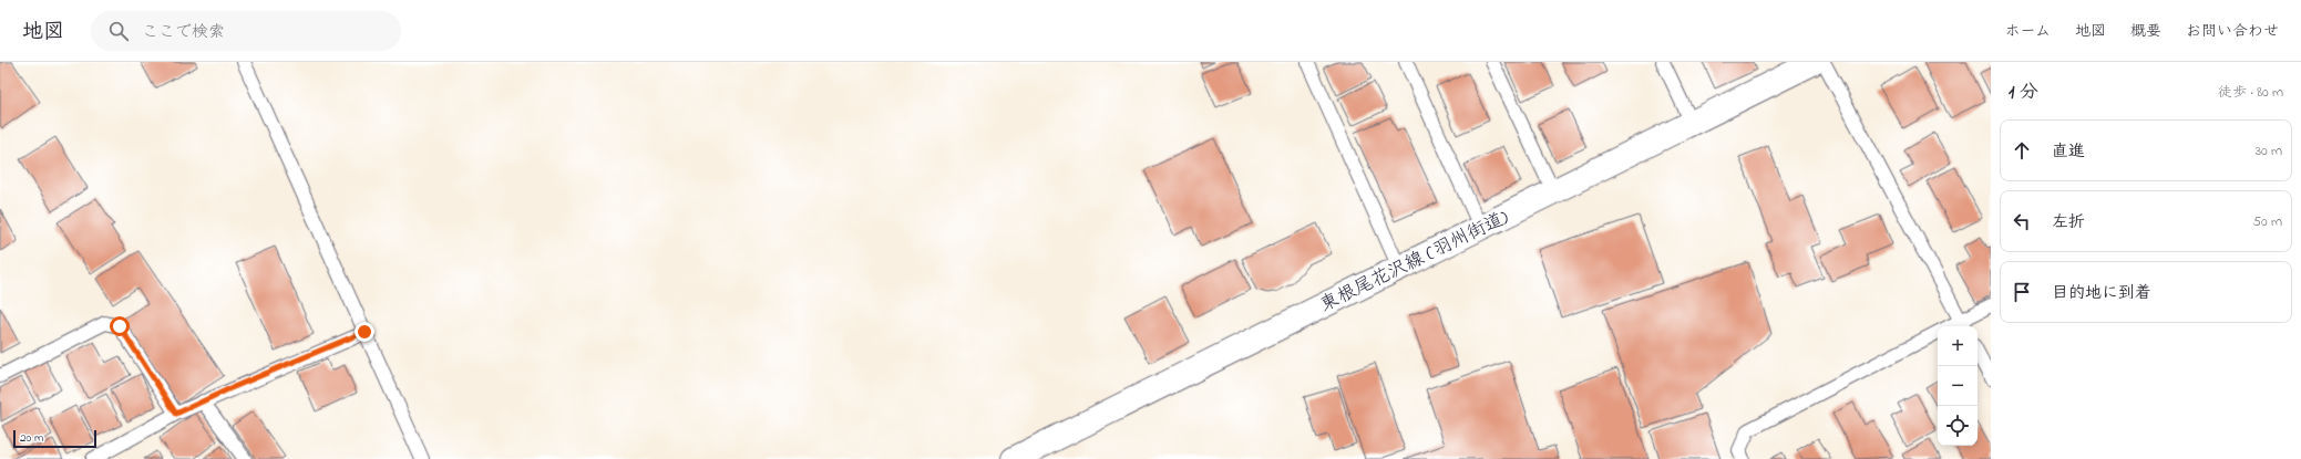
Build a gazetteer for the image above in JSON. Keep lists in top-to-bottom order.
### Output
{
  "streets": {
    "main road": ["東根尾花沢線 (羽州街道)"]
  },
  "scale_bar": "20 m",
  "page": {
    "header": "地図",
    "search": "ここで検索",
    "nav": [
      "ホーム",
      "地図",
      "概要",
      "お問い合わせ"
    ],
    "heading": ["1 分", "徒歩 · 80 m"],
    "list": [
      ["直進", "30 m"],
      ["左折", "50 m"],
      "目的地に到着"
    ],
    "map_buttons": ["+", "−"],
    "scale": "20 m"
  }
}
